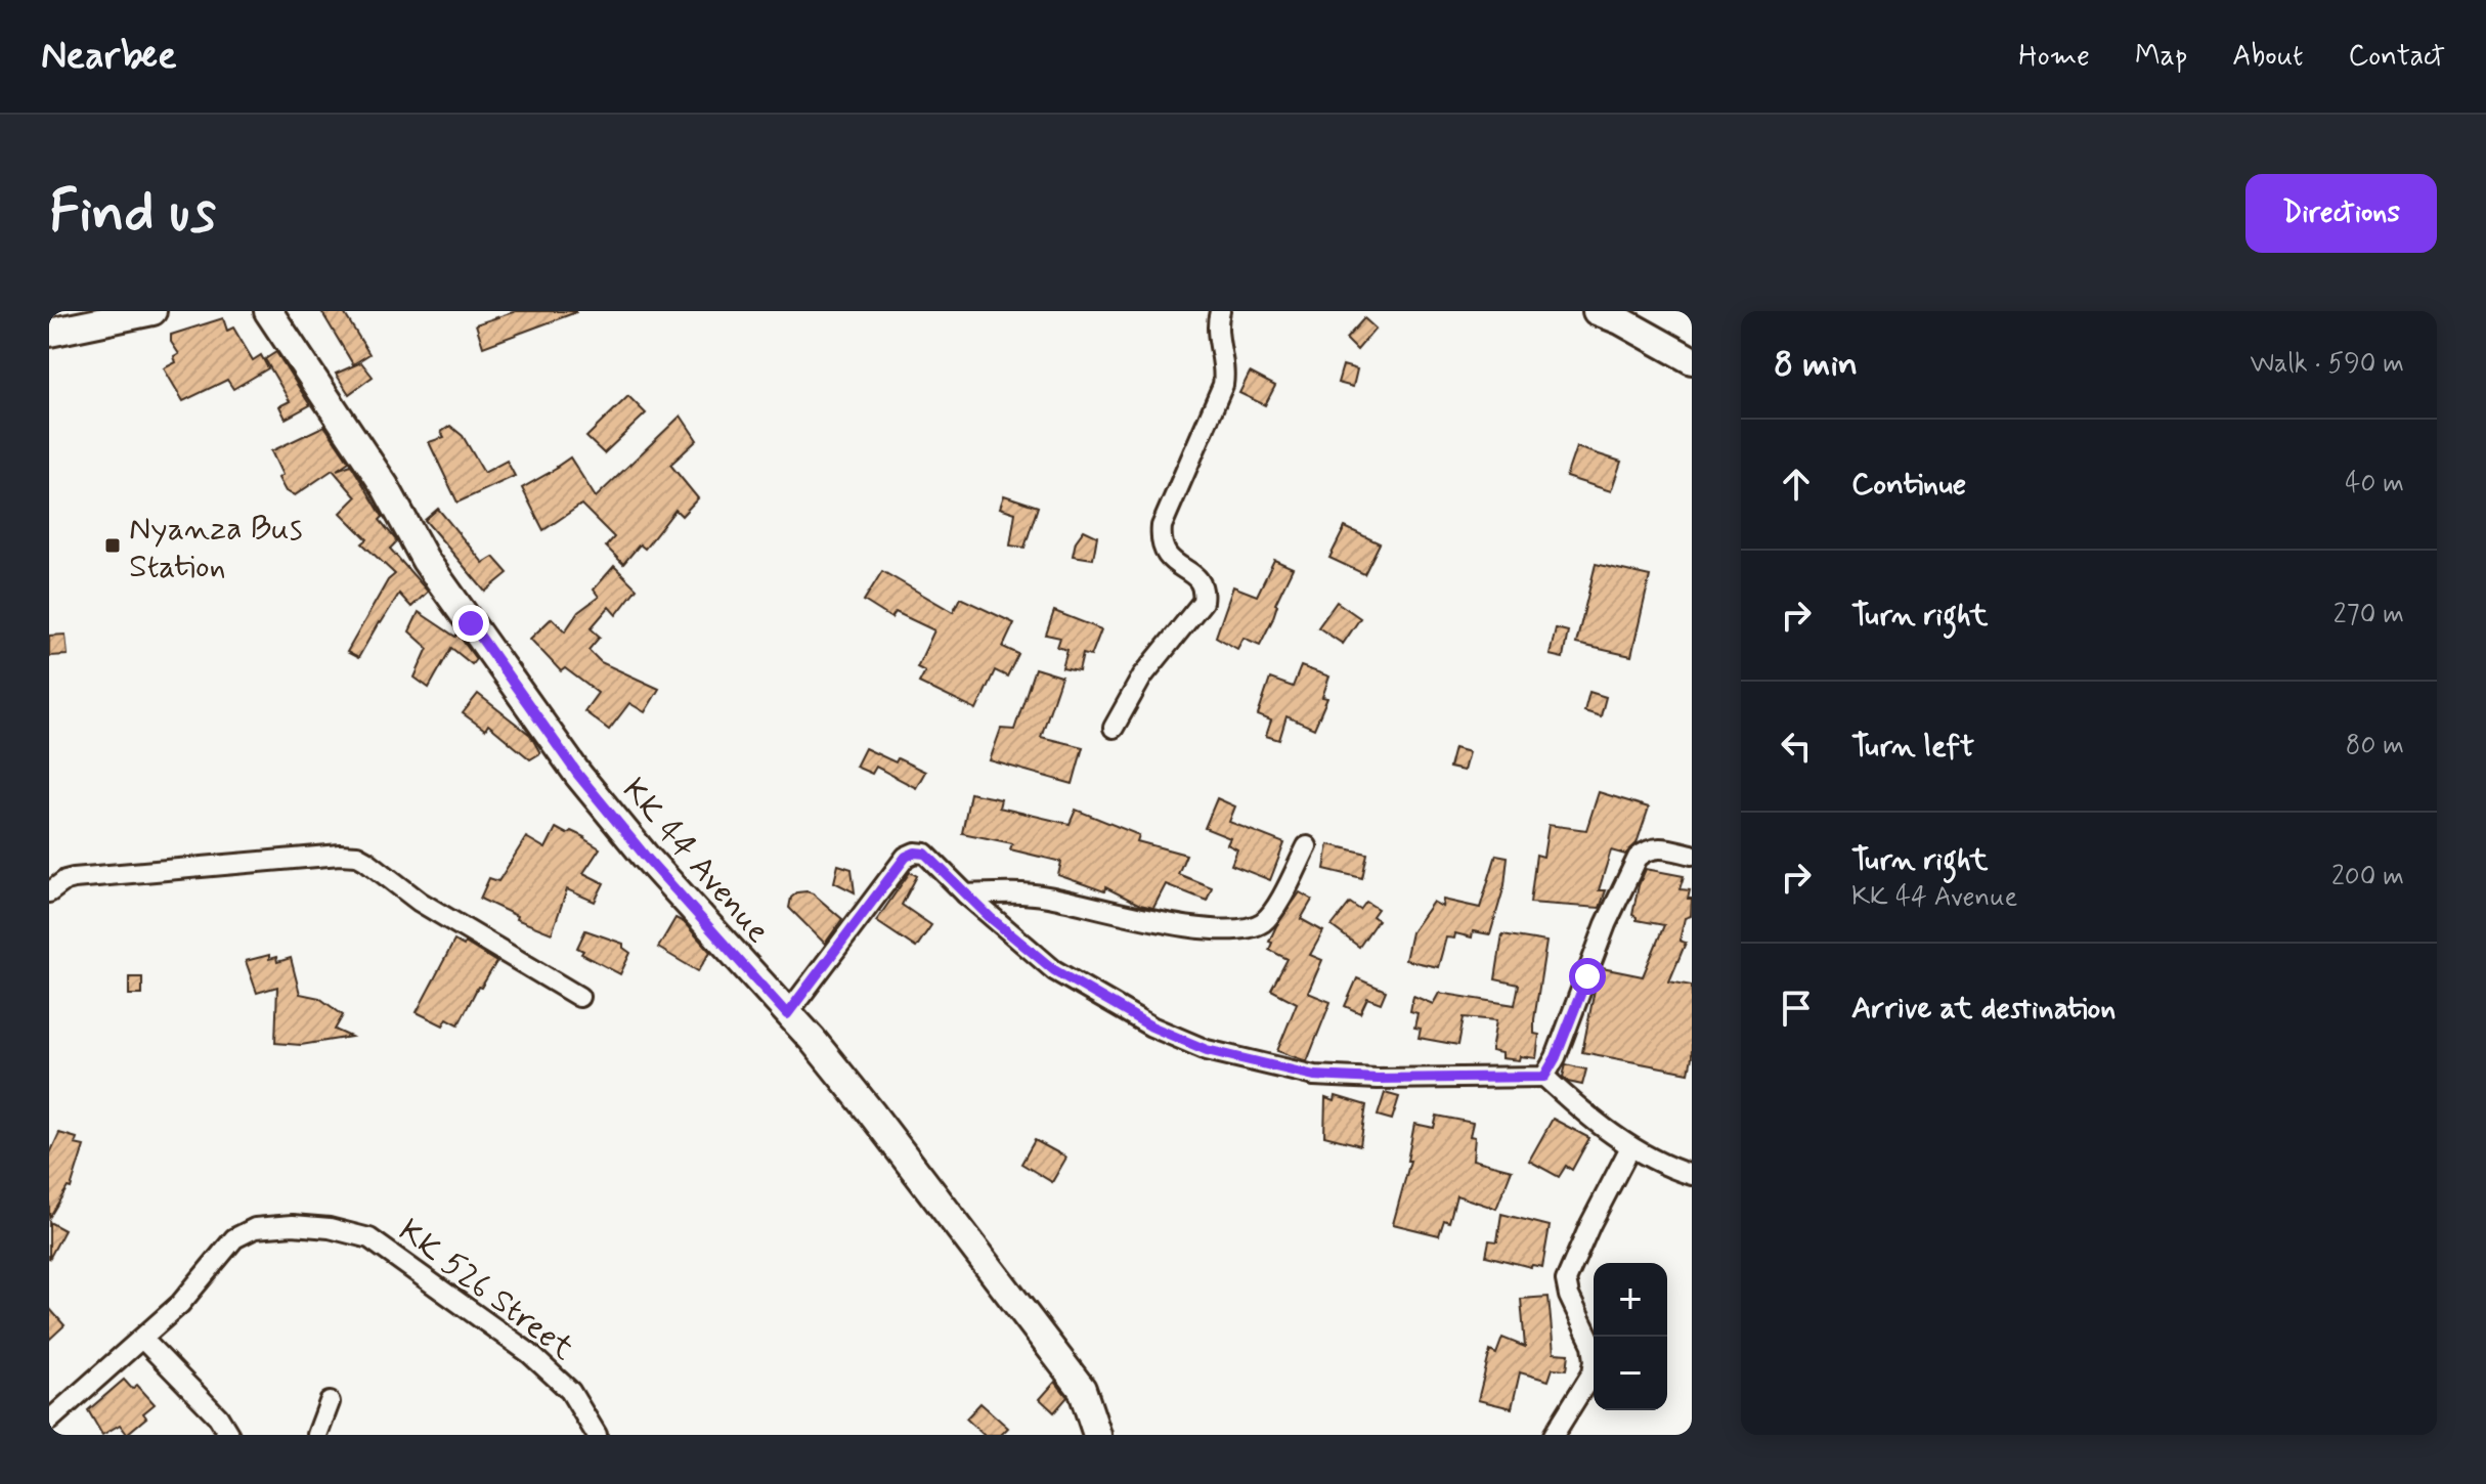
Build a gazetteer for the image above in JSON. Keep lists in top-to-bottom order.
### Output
{
  "streets": {
    "main road": ["KK 44 Avenue"],
    "street": ["KK 526 Street"]
  },
  "places": {
    "transit": ["Nyanza Bus Station"]
  },
  "page": {
    "header": "Nearbee",
    "nav": [
      "Home",
      "Map",
      "About",
      "Contact"
    ],
    "buttons": "Directions",
    "title": "Find us",
    "heading": ["8 min", "Walk · 590 m"],
    "list": [
      ["Continue", "40 m"],
      ["Turn right", "270 m"],
      ["Turn left", "80 m"],
      ["Turn right", "KK 44 Avenue", "200 m"],
      "Arrive at destination"
    ],
    "map_buttons": ["+", "−"]
  }
}
